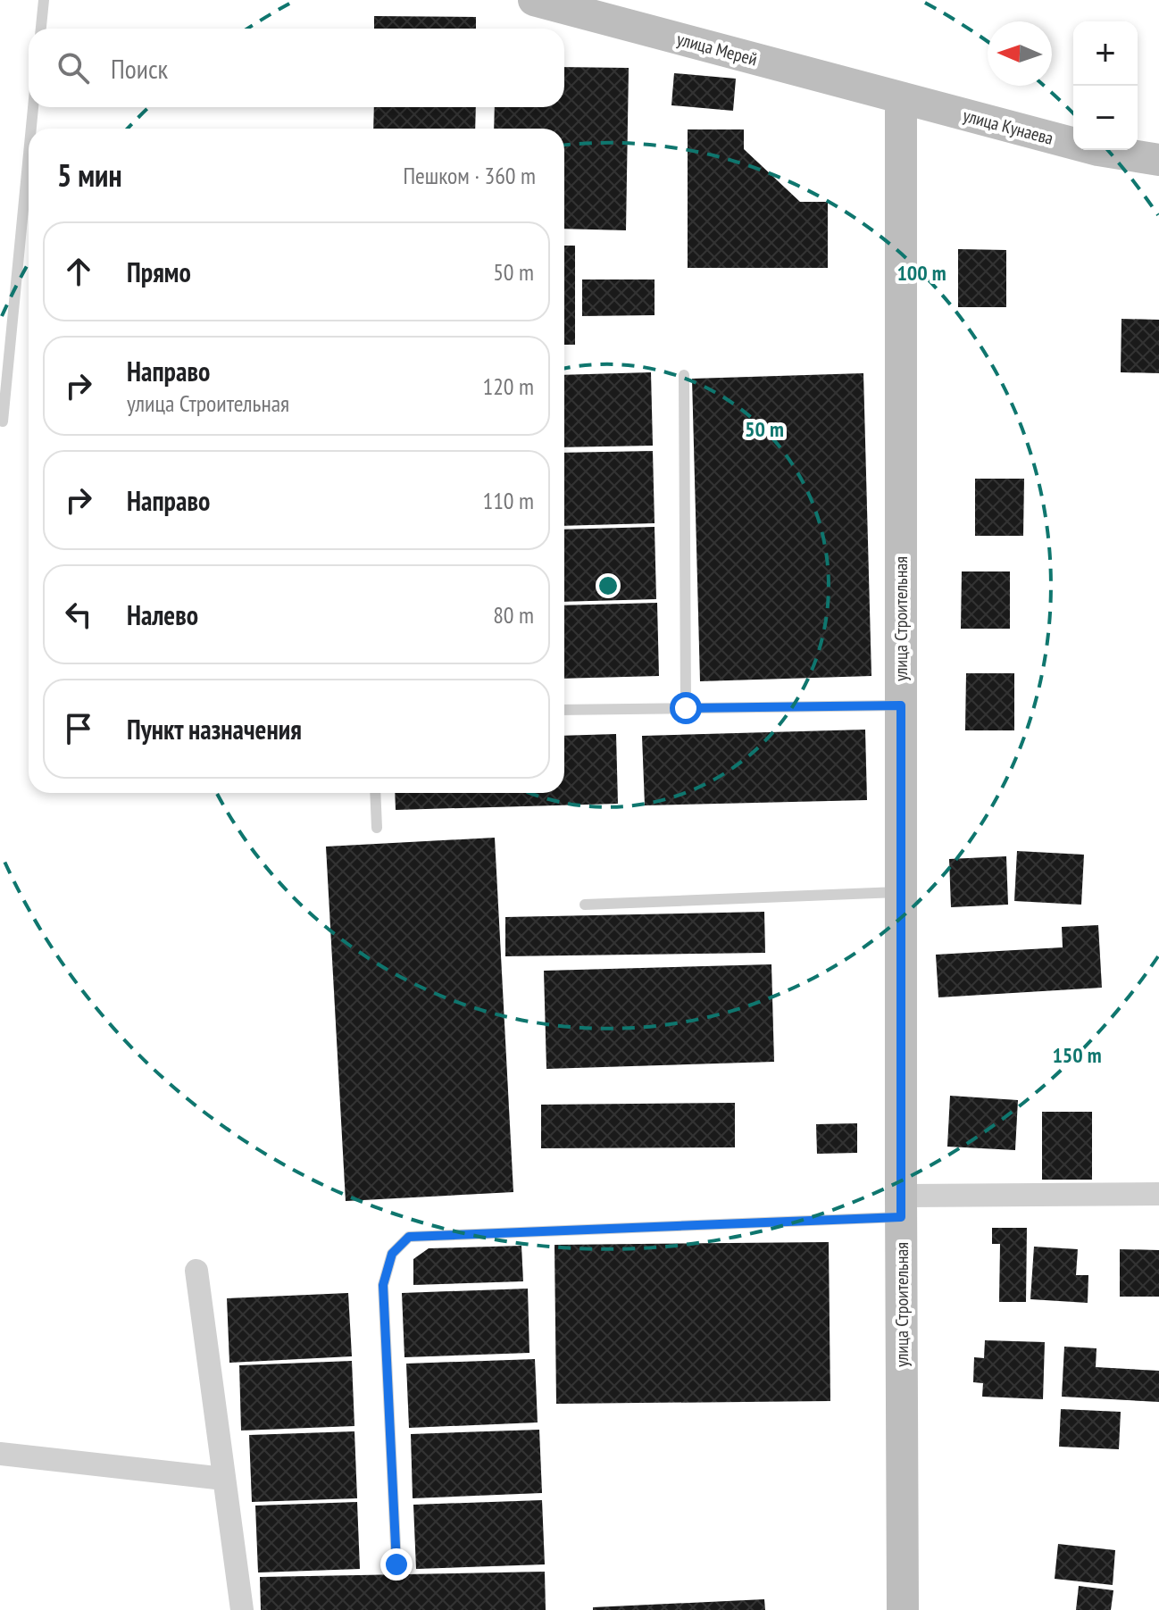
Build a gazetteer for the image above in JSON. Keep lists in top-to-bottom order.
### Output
{
  "streets": {
    "main road": ["улица Мерей", "улица Кунаева", "улица Строительная"]
  },
  "crossings": [
    ["улица Мерей", "улица Кунаева"],
    ["улица Мерей", "улица Строительная"],
    ["улица Кунаева", "улица Строительная"]
  ],
  "north": "left",
  "page": {
    "map_buttons": ["+", "−"],
    "search": "Поиск",
    "heading": ["5 мин", "Пешком · 360 m"],
    "list": [
      ["Прямо", "50 m"],
      ["Направо", "улица Строительная", "120 m"],
      ["Направо", "110 m"],
      ["Налево", "80 m"],
      "Пункт назначения"
    ]
  },
  "rings": ["100 m", "50 m", "150 m"]
}
